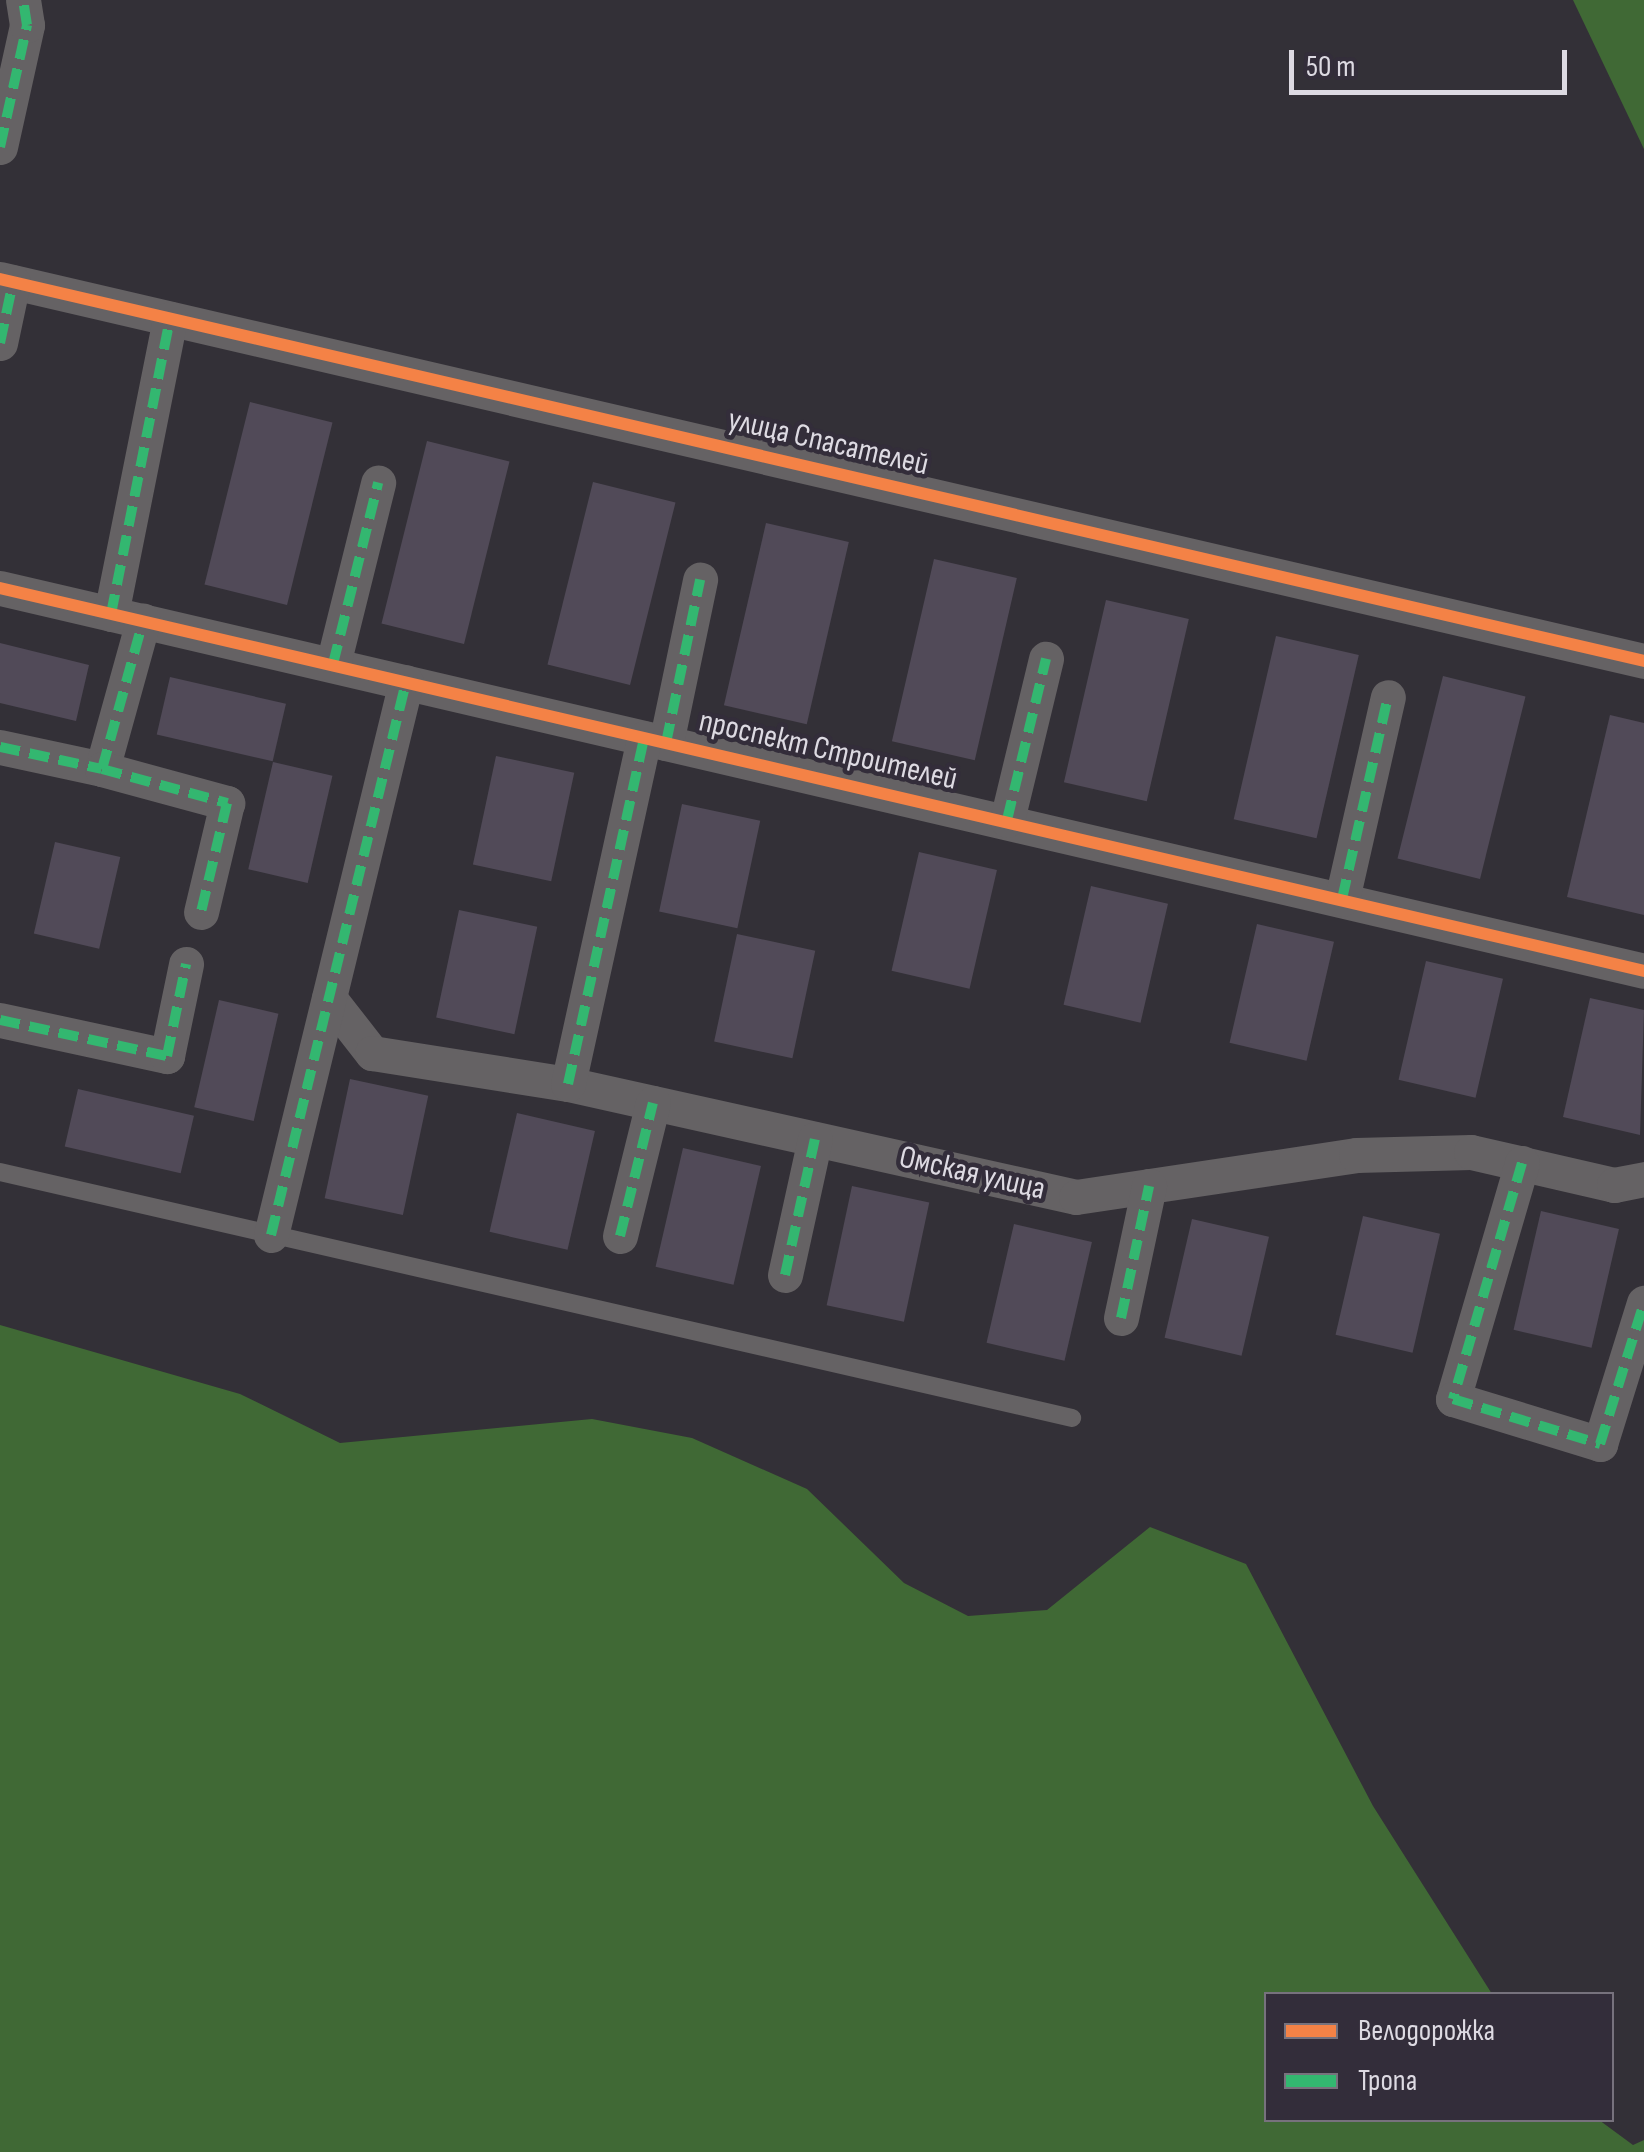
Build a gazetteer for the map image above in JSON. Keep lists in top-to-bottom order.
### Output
{
  "streets": {
    "street": ["улица Спасателей", "проспект Строителей", "Омская улица"]
  },
  "legend": ["Велодорожка", "Тропа"],
  "scale_bar": "50 m"
}
